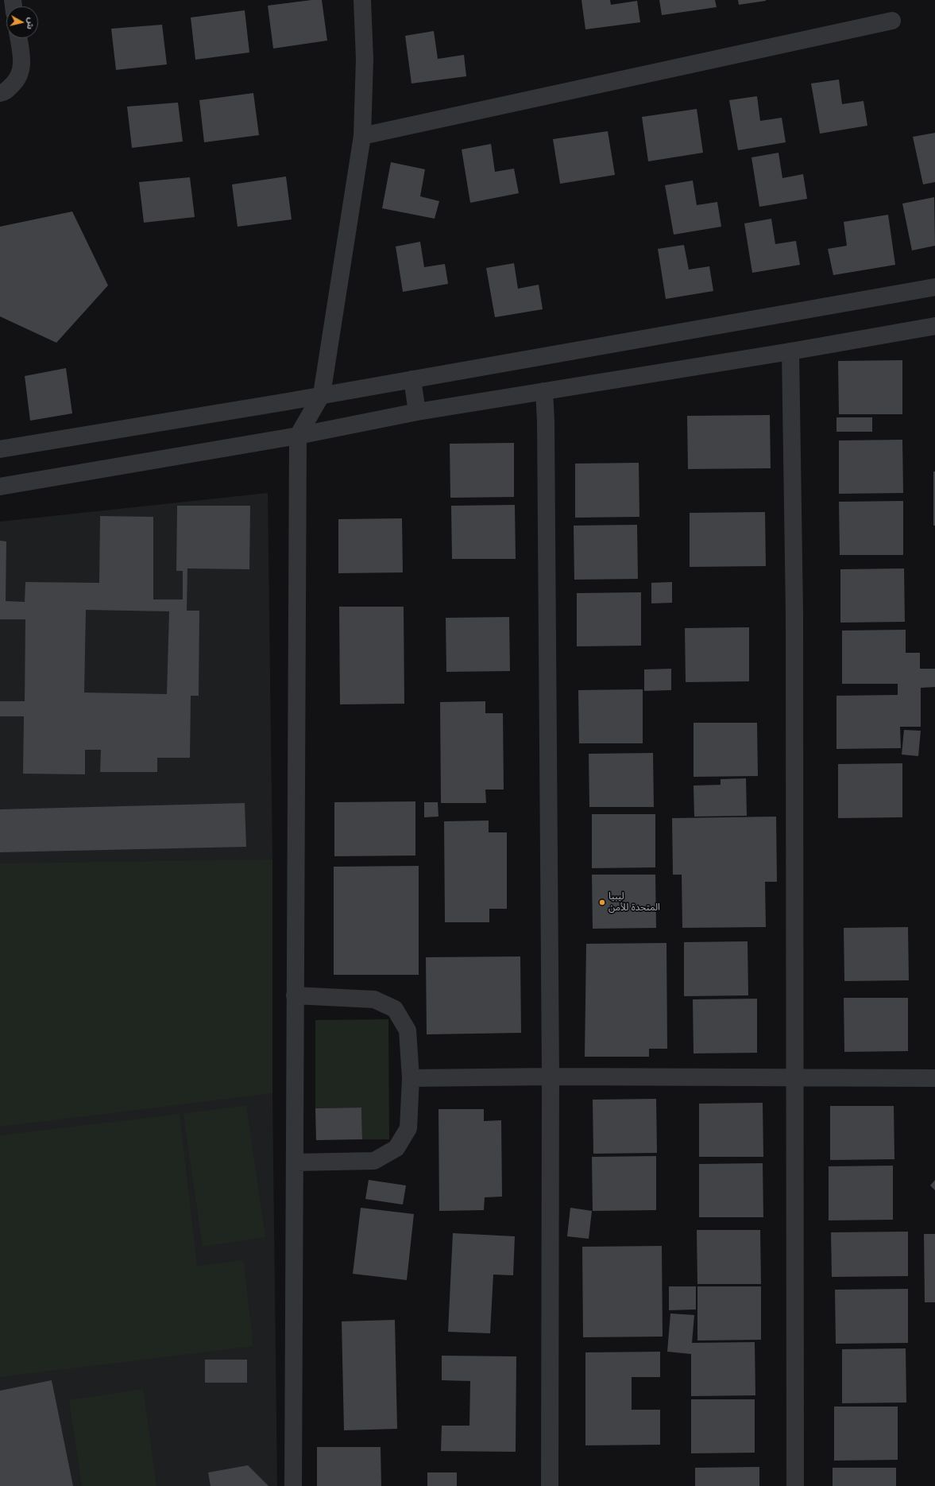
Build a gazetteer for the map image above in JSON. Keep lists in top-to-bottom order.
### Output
{
  "places": ["ليبيا المتحدة للأمن"],
  "north": "right"
}
